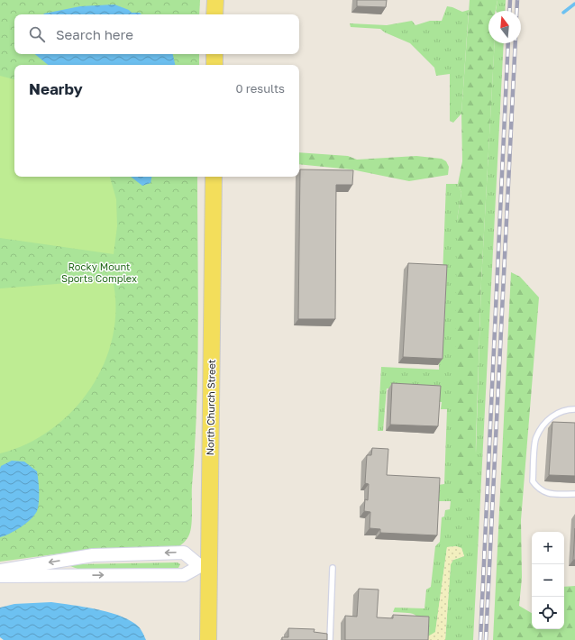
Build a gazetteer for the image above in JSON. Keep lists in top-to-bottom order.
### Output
{
  "streets": {
    "main road": ["North Church Street"]
  },
  "parks": ["Rocky Mount Sports Complex"],
  "north": "top",
  "page": {
    "search": "Search here",
    "heading": ["Nearby", "0 results"],
    "map_buttons": ["+", "−"]
  }
}
